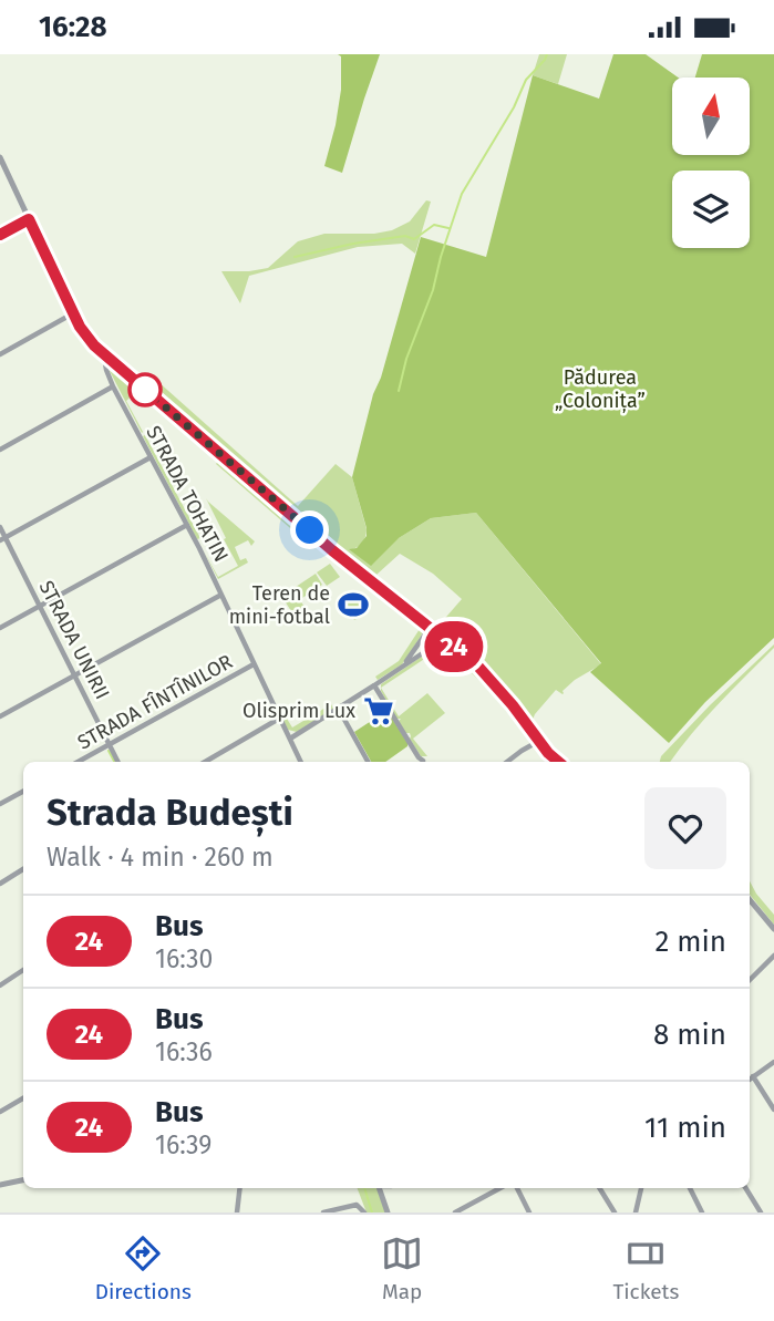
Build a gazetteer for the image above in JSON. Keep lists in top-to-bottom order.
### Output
{
  "streets": {
    "street": ["STRADA TOHATIN", "STRADA UNIRII", "STRADA FÎNTÎNILOR"]
  },
  "crossings": [
    ["STRADA TOHATIN", "STRADA FÎNTÎNILOR"],
    ["STRADA UNIRII", "STRADA FÎNTÎNILOR"]
  ],
  "parks": ["Pădurea „Colonița”"],
  "places": {
    "sports": ["Teren de mini-fotbal"],
    "supermarket": ["Olisprim Lux"]
  },
  "lines": ["bus line 24"],
  "north": "top",
  "page": {
    "status": "16:28",
    "on_map": "24",
    "heading": ["Strada Budești", "Walk · 4 min · 260 m"],
    "list": [
      {
        "mark": "24",
        "name": "Bus",
        "note": "16:30",
        "value": "2 min"
      },
      {
        "mark": "24",
        "name": "Bus",
        "note": "16:36",
        "value": "8 min"
      },
      {
        "mark": "24",
        "name": "Bus",
        "note": "16:39",
        "value": "11 min"
      }
    ],
    "tabs": ["Directions", "Map", "Tickets"]
  }
}
